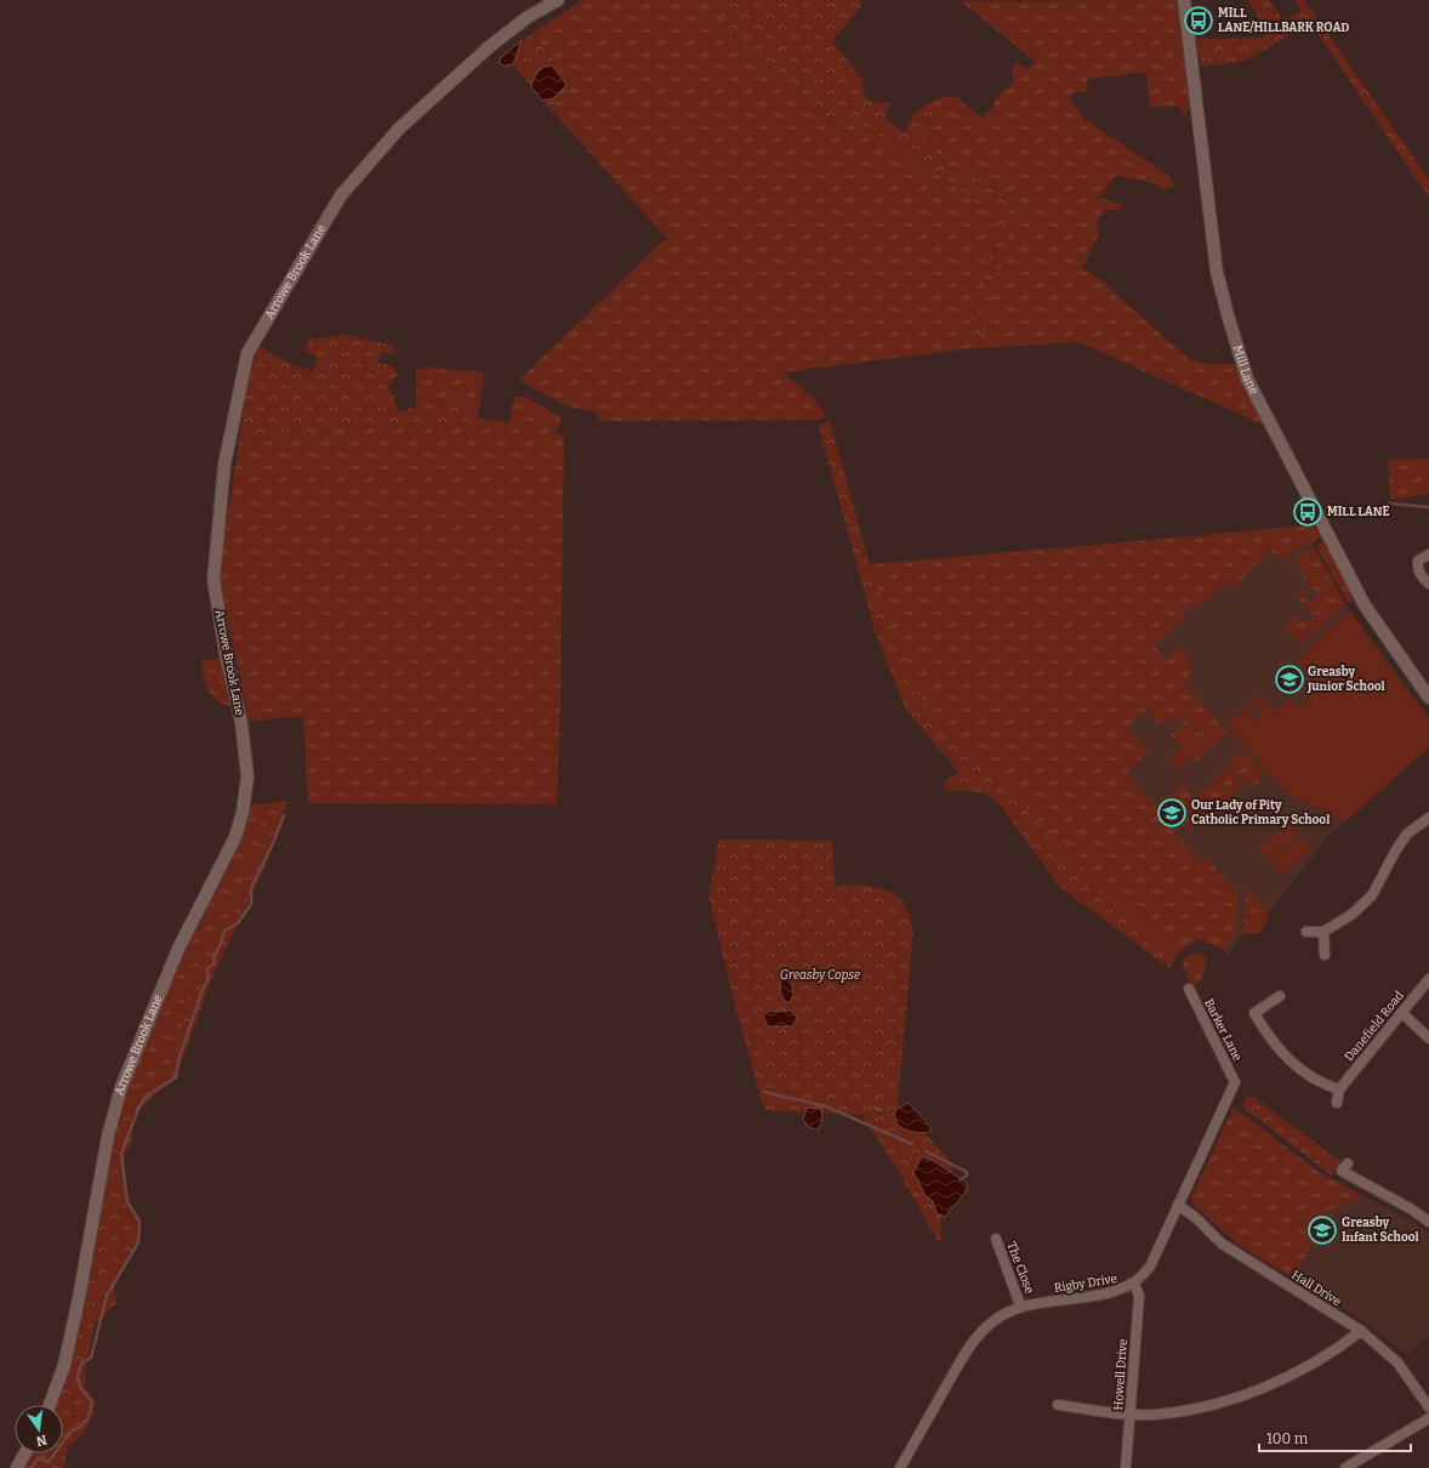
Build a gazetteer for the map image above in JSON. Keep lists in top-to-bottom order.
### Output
{
  "streets": {
    "street": [
      "Arrowe Brook Lane",
      "Mill Lane",
      "Danefield Road",
      "Barker Lane",
      "The Close",
      "Rigby Drive",
      "Hall Drive",
      "Howell Drive"
    ]
  },
  "crossings": [
    ["Barker Lane", "Rigby Drive"],
    ["The Close", "Rigby Drive"],
    ["Rigby Drive", "Hall Drive"],
    ["Rigby Drive", "Howell Drive"]
  ],
  "parks": ["Greasby Copse"],
  "places": {
    "bus stop": ["MILL LANE/HILLBARK ROAD", "MILL LANE"],
    "school or university": ["Greasby Junior School", "Our Lady of Pity Catholic Primary School", "Greasby Infant School"]
  },
  "scale_bar": "100 m",
  "north": "bottom"
}
